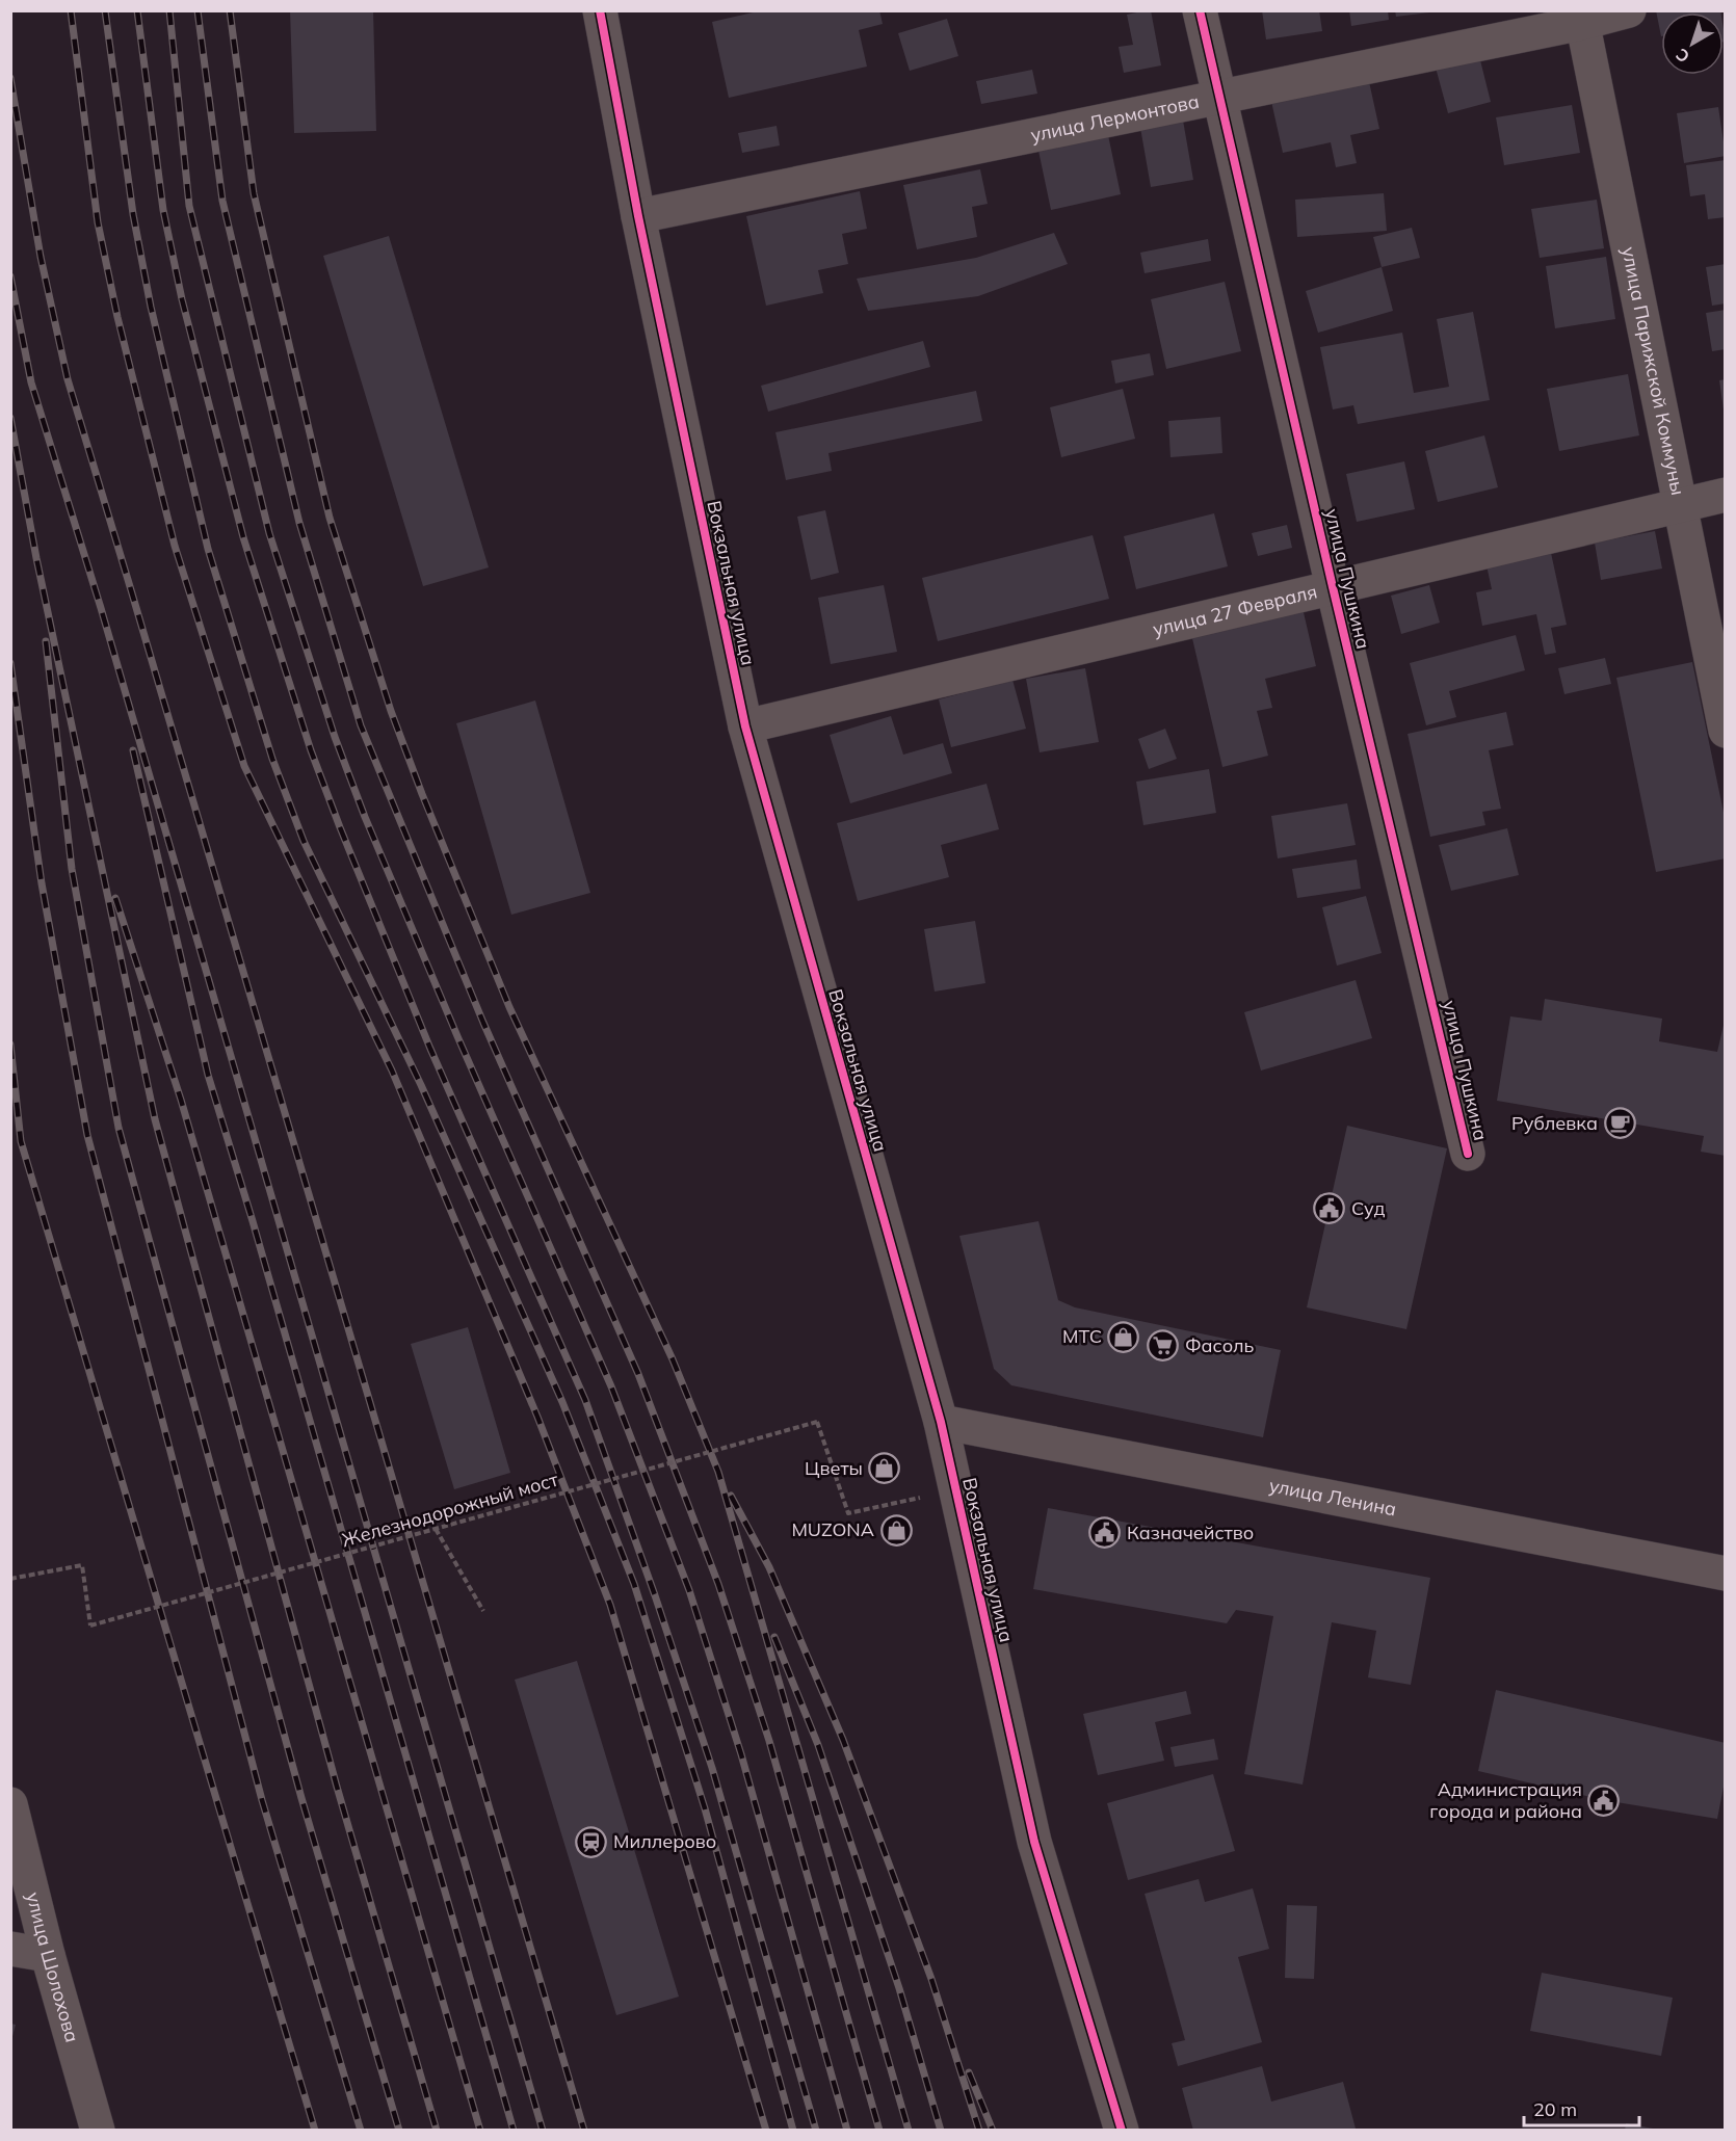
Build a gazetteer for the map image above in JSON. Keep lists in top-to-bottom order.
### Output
{
  "streets": {
    "street": [
      "улица Лермонтова",
      "улица Парижской Коммуны",
      "улица Пушкина",
      "Вокзальная улица",
      "улица 27 Февраля",
      "улица Ленина",
      "улица Шолохова"
    ],
    "path": ["Железнодорожный мост"]
  },
  "crossings": [
    ["улица Лермонтова", "улица Парижской Коммуны"],
    ["улица Лермонтова", "улица Пушкина"],
    ["улица Лермонтова", "Вокзальная улица"],
    ["улица Парижской Коммуны", "улица 27 Февраля"],
    ["улица Пушкина", "улица 27 Февраля"],
    ["Вокзальная улица", "улица 27 Февраля"],
    ["Вокзальная улица", "улица Ленина"],
    ["Вокзальная улица", "Железнодорожный мост"]
  ],
  "places": {
    "cafe": ["Рублевка"],
    "public building": ["Суд", "Казначейство", "Администрация города и района"],
    "shop": ["МТС", "Цветы", "MUZONA"],
    "supermarket": ["Фасоль"],
    "station": ["Миллерово"]
  },
  "scale_bar": "20 m",
  "north": "bottom left"
}
